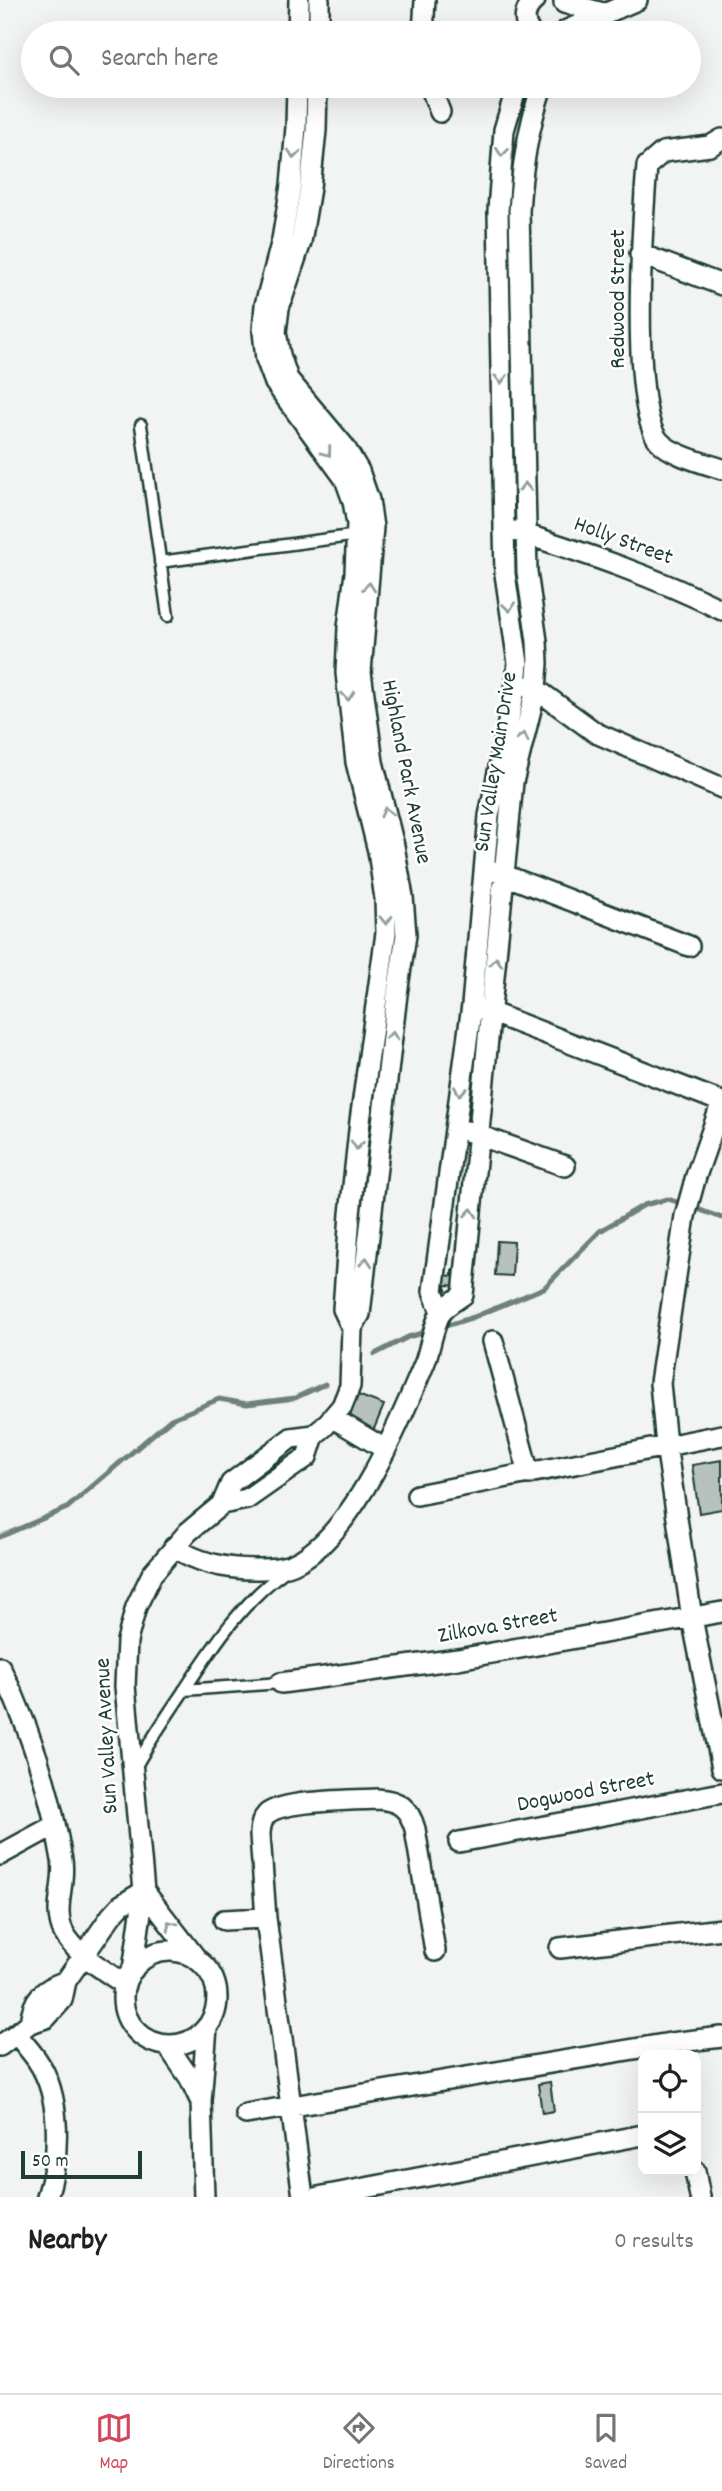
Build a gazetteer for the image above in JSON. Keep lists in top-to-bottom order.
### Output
{
  "streets": {
    "street": [
      "Redwood Street",
      "Holly Street",
      "Sun Valley Main Drive",
      "Highland Park Avenue",
      "Zilkova Street",
      "Sun Valley Avenue",
      "Dogwood Street"
    ]
  },
  "crossings": [
    ["Holly Street", "Sun Valley Main Drive"],
    ["Sun Valley Main Drive", "Highland Park Avenue"],
    ["Sun Valley Main Drive", "Sun Valley Avenue"],
    ["Highland Park Avenue", "Sun Valley Avenue"]
  ],
  "scale_bar": "50 m",
  "page": {
    "search": "Search here",
    "scale": "50 m",
    "heading": ["Nearby", "0 results"],
    "nav": ["Map", "Directions", "Saved"]
  }
}
